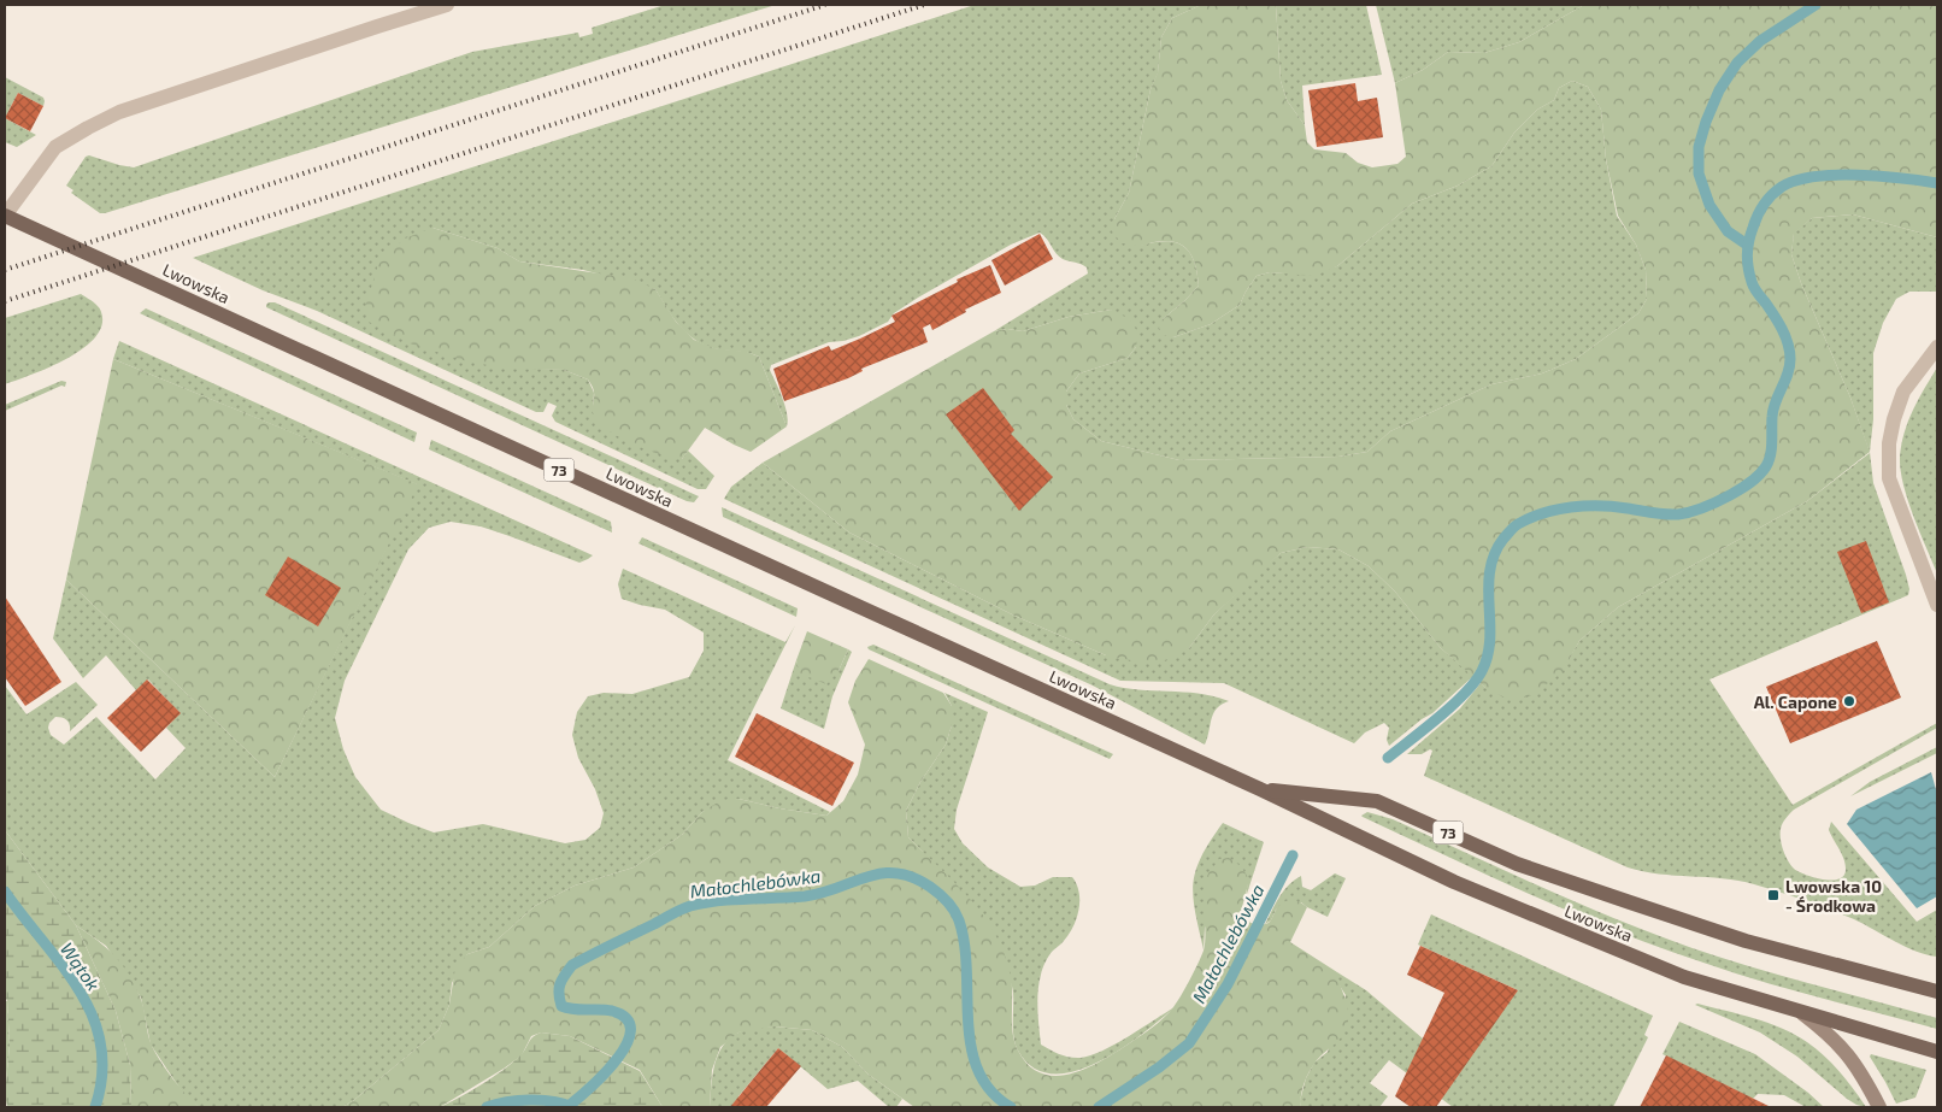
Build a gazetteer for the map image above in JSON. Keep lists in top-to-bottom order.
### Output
{
  "streets": {
    "main road": ["Lwowska", "73"]
  },
  "water": ["Małochlebówka", "Wątok"],
  "places": {
    "other": ["Al. Capone"],
    "transit": ["Lwowska 10 - Środkowa"]
  }
}
